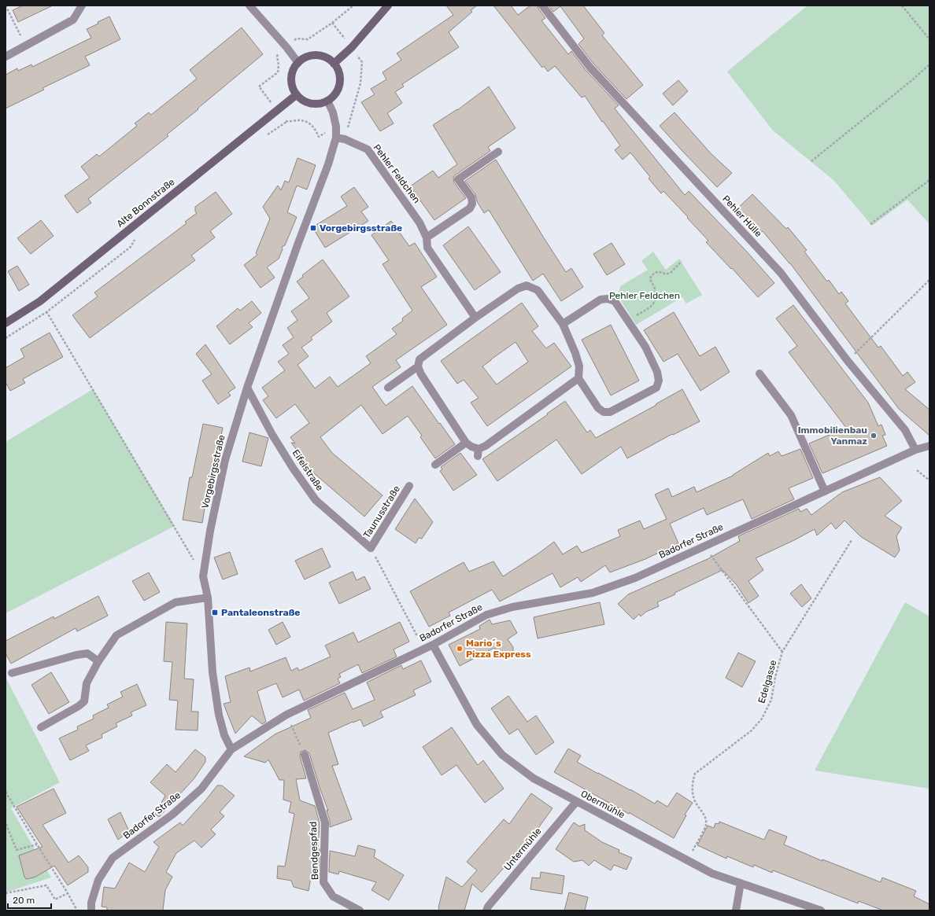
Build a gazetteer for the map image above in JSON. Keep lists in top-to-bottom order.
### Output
{
  "streets": {
    "main road": ["Alte Bonnstraße"],
    "street": [
      "Pehler Feldchen",
      "Pehler Hülle",
      "Eifelstraße",
      "Vorgebirgsstraße",
      "Taunusstraße",
      "Badorfer Straße",
      "Obermühle",
      "Untermühle",
      "Bendgespfad"
    ],
    "path": ["Edelgasse"]
  },
  "crossings": [
    ["Pehler Feldchen", "Vorgebirgsstraße"],
    ["Alte Bonnstraße", "Vorgebirgsstraße"],
    ["Pehler Hülle", "Badorfer Straße"],
    ["Eifelstraße", "Vorgebirgsstraße"],
    ["Eifelstraße", "Taunusstraße"],
    ["Vorgebirgsstraße", "Badorfer Straße"],
    ["Badorfer Straße", "Obermühle"],
    ["Edelgasse", "Obermühle"],
    ["Obermühle", "Untermühle"]
  ],
  "parks": ["Pehler Feldchen"],
  "places": {
    "transit": ["Vorgebirgsstraße", "Pantaleonstraße"],
    "other": ["Immobilienbau Yanmaz", "Mario´s Pizza Express"]
  },
  "scale_bar": "20 m"
}
